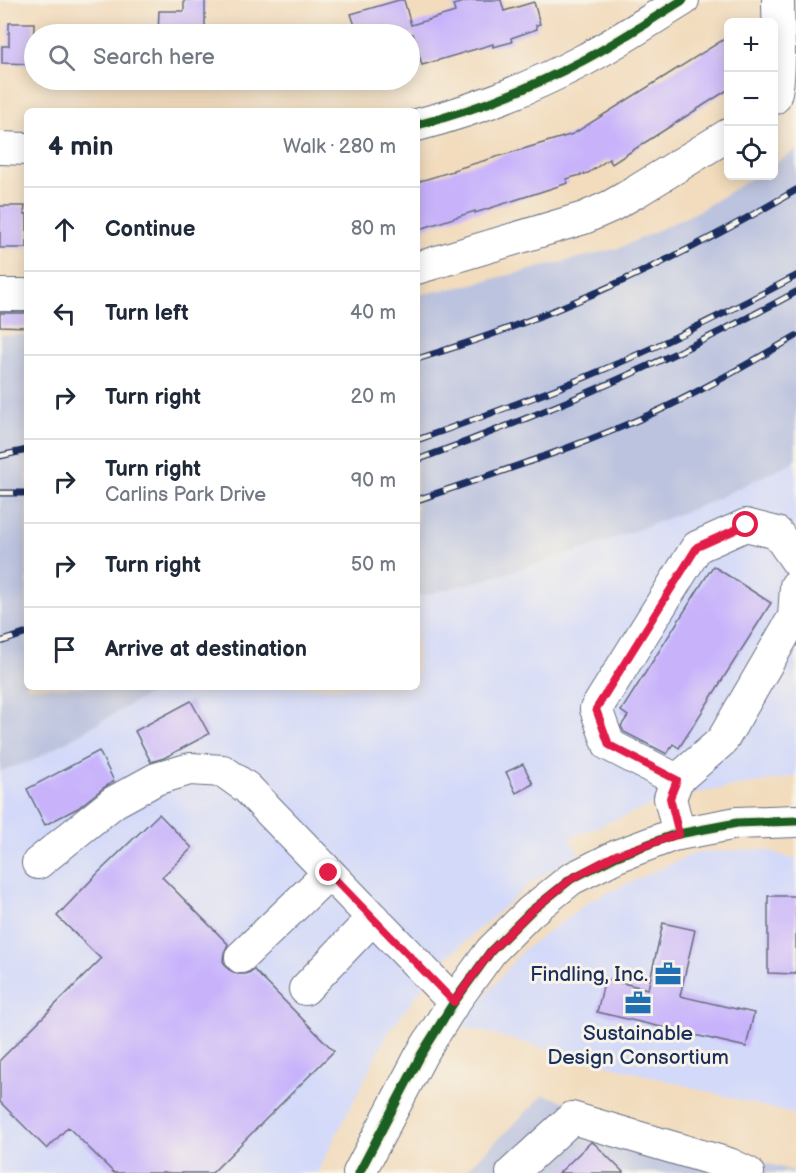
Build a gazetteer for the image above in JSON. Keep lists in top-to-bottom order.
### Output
{
  "places": {
    "office": ["Findling, Inc.", "Sustainable Design Consortium"]
  },
  "page": {
    "map_buttons": ["+", "−"],
    "search": "Search here",
    "heading": ["4 min", "Walk · 280 m"],
    "list": [
      ["Continue", "80 m"],
      ["Turn left", "40 m"],
      ["Turn right", "20 m"],
      ["Turn right", "Carlins Park Drive", "90 m"],
      ["Turn right", "50 m"],
      "Arrive at destination"
    ]
  }
}
